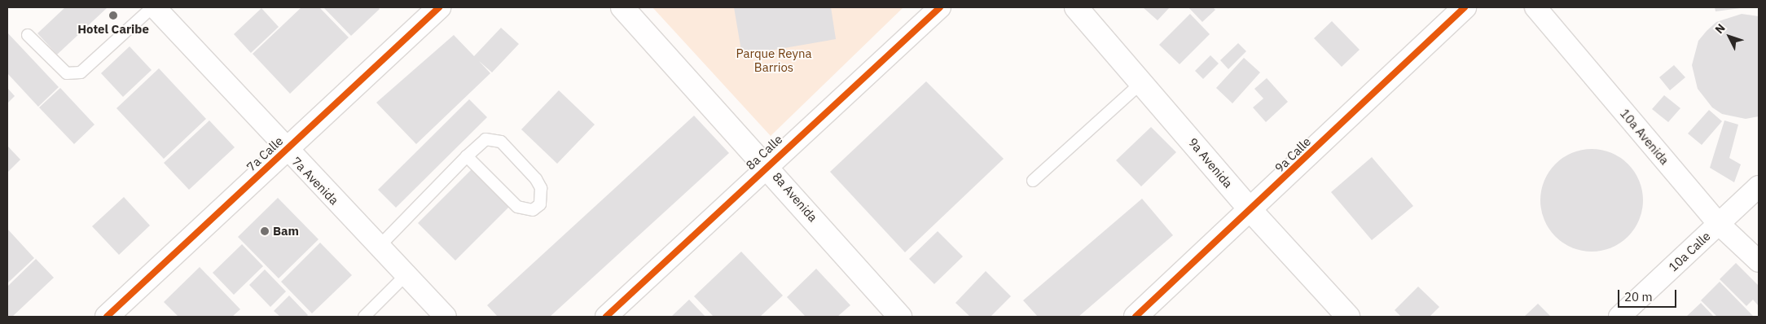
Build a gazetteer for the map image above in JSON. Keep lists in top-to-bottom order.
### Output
{
  "streets": {
    "street": [
      "10a Avenida",
      "8a Calle",
      "7a Calle",
      "9a Calle",
      "9a Avenida",
      "7a Avenida",
      "8a Avenida",
      "10a Calle"
    ]
  },
  "crossings": [
    ["10a Avenida", "10a Calle"],
    ["8a Calle", "8a Avenida"],
    ["7a Calle", "7a Avenida"],
    ["9a Calle", "9a Avenida"]
  ],
  "parks": ["Parque Reyna Barrios"],
  "places": ["Hotel Caribe", "Bam"],
  "scale_bar": "20 m",
  "north": "top left"
}
